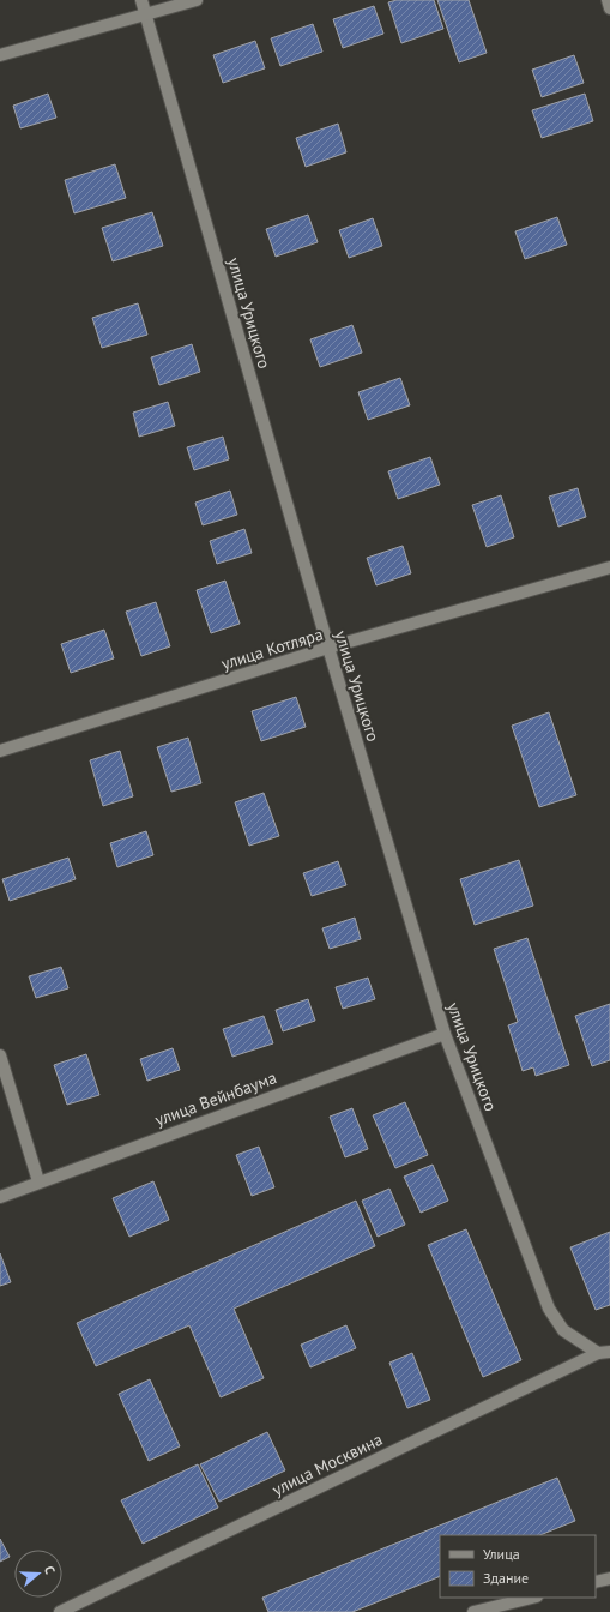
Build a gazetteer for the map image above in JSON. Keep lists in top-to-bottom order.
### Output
{
  "streets": {
    "street": [
      "улица Урицкого",
      "улица Котляра",
      "улица Вейнбаума",
      "улица Москвина"
    ]
  },
  "crossings": [
    ["улица Урицкого", "улица Котляра"],
    ["улица Урицкого", "улица Вейнбаума"],
    ["улица Урицкого", "улица Москвина"]
  ],
  "legend": ["Улица", "Здание"],
  "north": "right"
}
